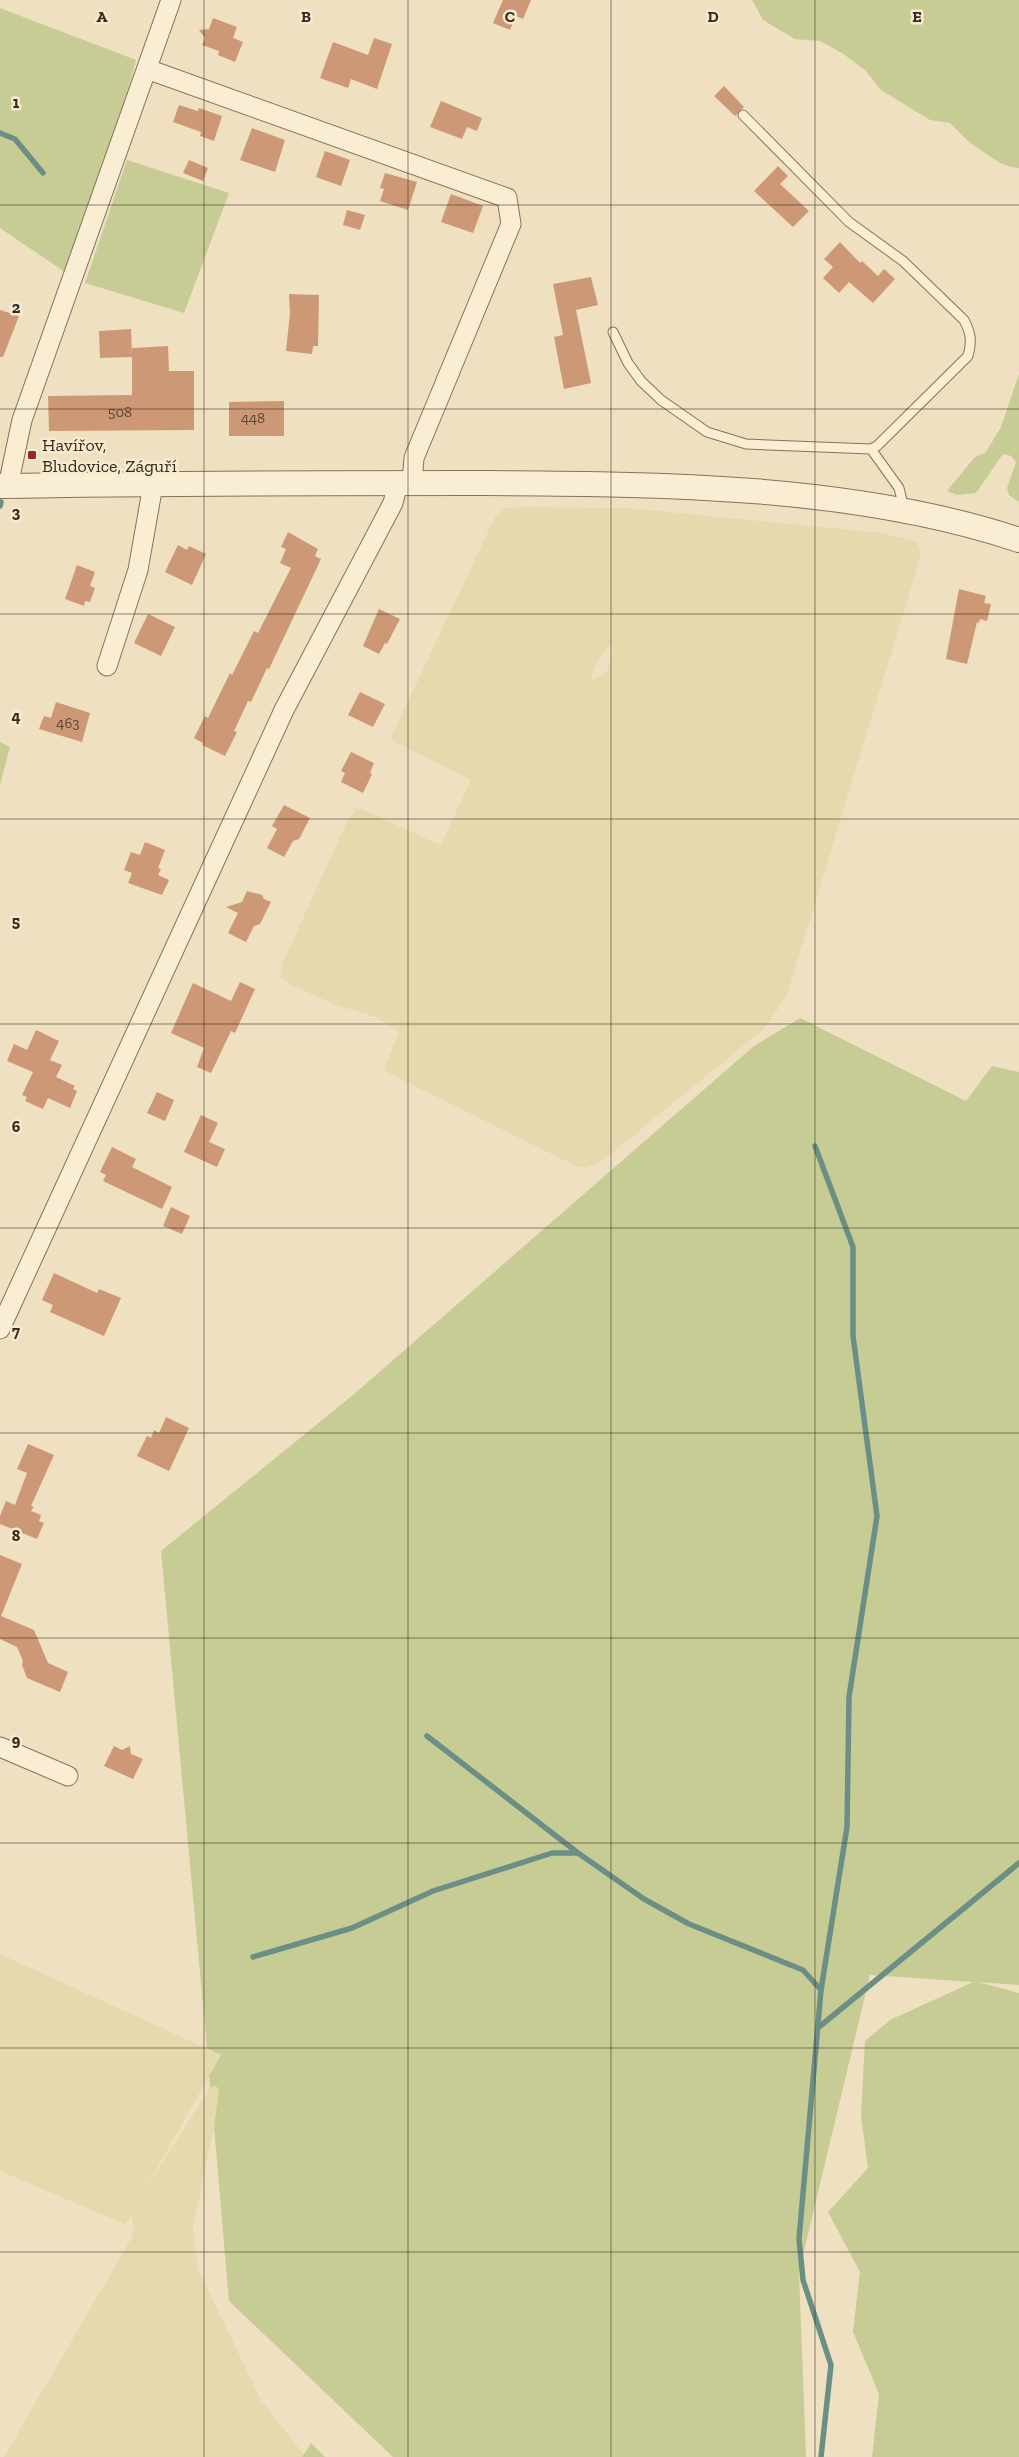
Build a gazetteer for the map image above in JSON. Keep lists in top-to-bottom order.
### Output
{
  "places": {
    "transit": ["Havířov, Bludovice, Záguří"]
  },
  "house_numbers": ["508", "448", "463"],
  "grid": {
    "columns": [
      "A",
      "B",
      "C",
      "D",
      "E"
    ],
    "rows": [
      "1",
      "2",
      "3",
      "4",
      "5",
      "6",
      "7",
      "8",
      "9"
    ]
  }
}
